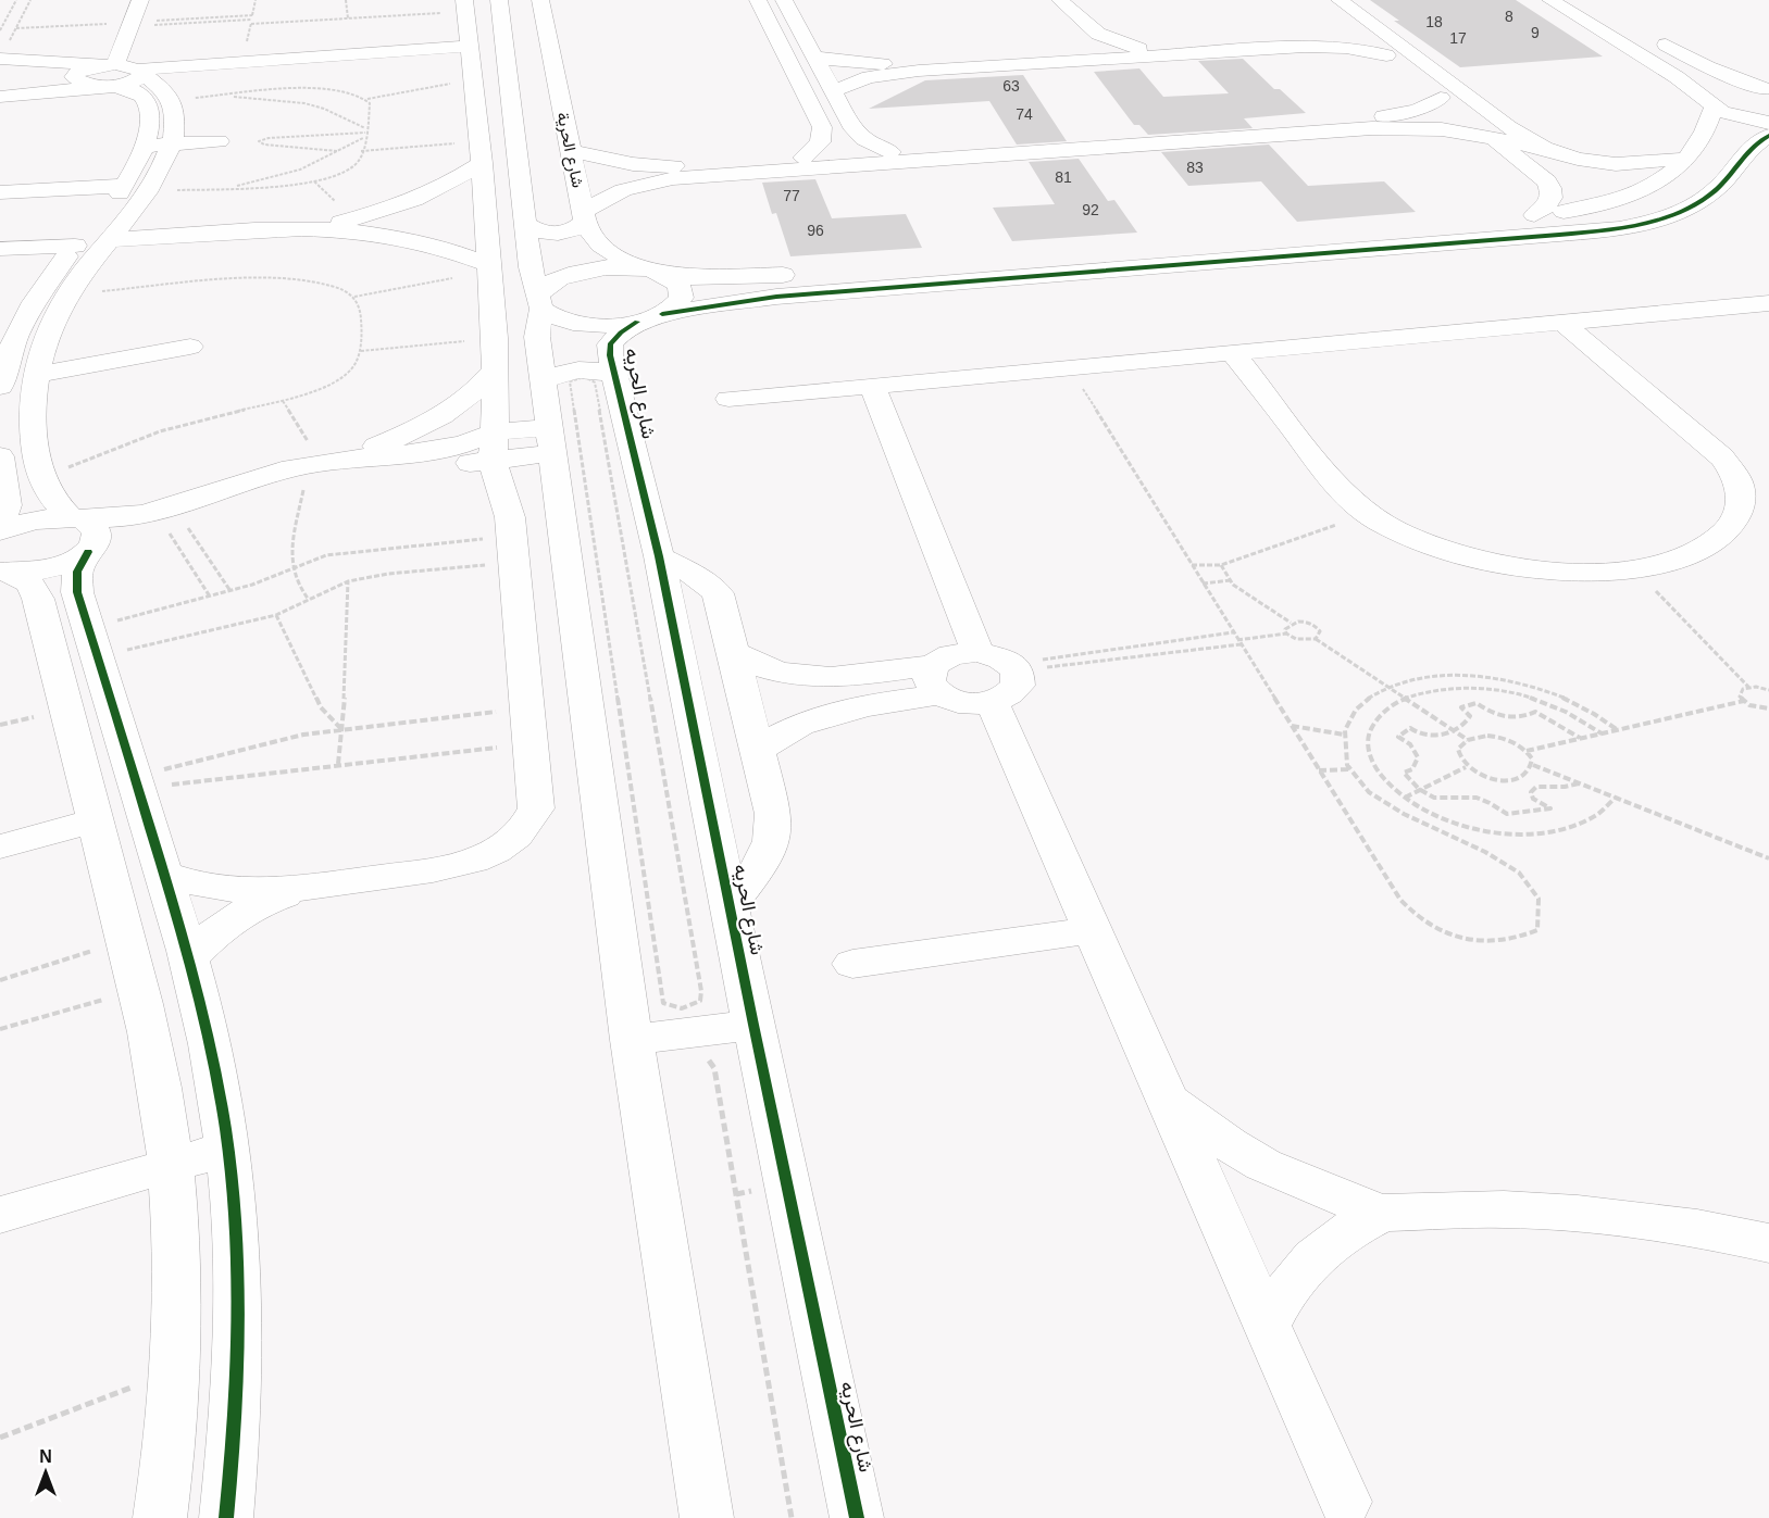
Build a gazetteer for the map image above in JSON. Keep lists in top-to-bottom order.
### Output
{
  "streets": {
    "street": ["شارع الحرية", "شارع الحريه"]
  },
  "house_numbers": [
    "8",
    "18",
    "9",
    "17",
    "63",
    "74",
    "83",
    "81",
    "77",
    "92",
    "96"
  ],
  "north": "top"
}
